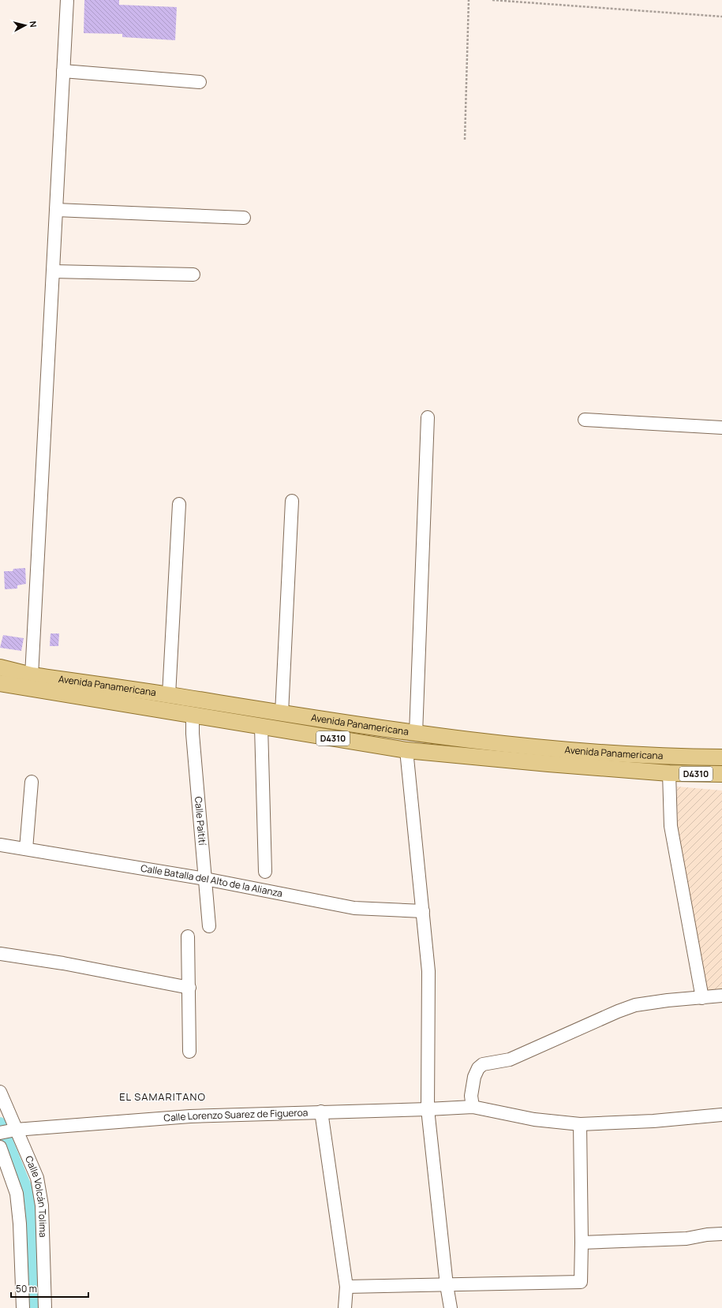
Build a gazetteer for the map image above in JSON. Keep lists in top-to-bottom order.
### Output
{
  "streets": {
    "main road": ["Avenida Panamericana", "D4310"],
    "street": [
      "Calle Paitití",
      "Calle Batalla del Alto de la Alianza",
      "Calle Lorenzo Suarez de Figueroa",
      "Calle Volcán Tolima"
    ]
  },
  "crossings": [
    ["Avenida Panamericana", "Calle Paitití"],
    ["Calle Paitití", "Calle Batalla del Alto de la Alianza"],
    ["Calle Lorenzo Suarez de Figueroa", "Calle Volcán Tolima"]
  ],
  "districts": ["EL SAMARITANO"],
  "scale_bar": "50 m",
  "north": "right"
}
